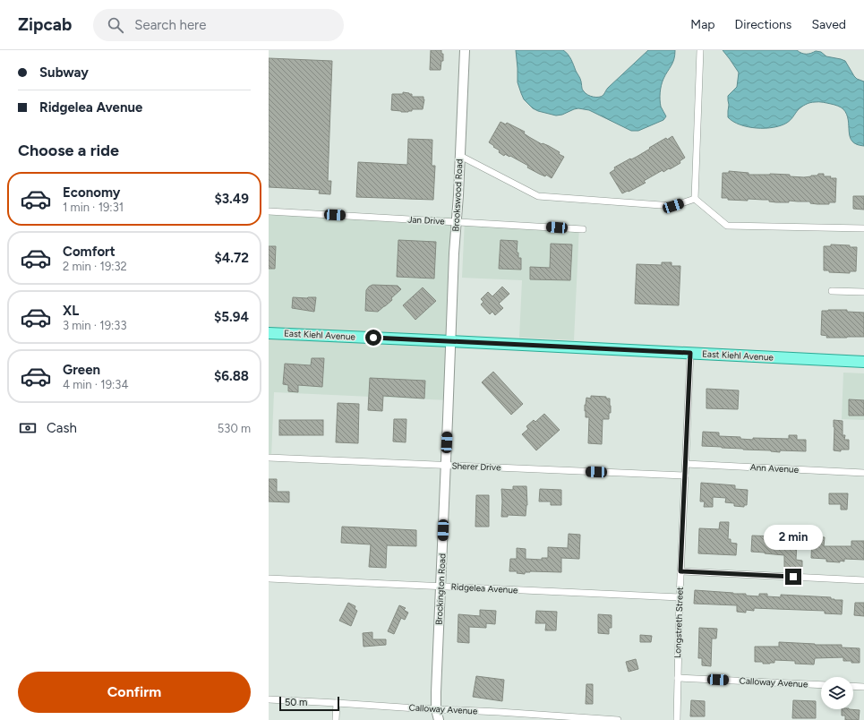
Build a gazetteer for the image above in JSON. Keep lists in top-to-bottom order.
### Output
{
  "streets": {
    "main road": ["Brookswood Road", "East Kiehl Avenue", "Brockington Road"],
    "street": [
      "Jan Drive",
      "Sherer Drive",
      "Ann Avenue",
      "Ridgelea Avenue",
      "Longstreth Street",
      "Calloway Avenue"
    ]
  },
  "crossings": [
    ["Brookswood Road", "Jan Drive"],
    ["Brookswood Road", "East Kiehl Avenue"],
    ["Brookswood Road", "Brockington Road"],
    ["East Kiehl Avenue", "Brockington Road"],
    ["East Kiehl Avenue", "Longstreth Street"],
    ["Sherer Drive", "Brockington Road"],
    ["Sherer Drive", "Longstreth Street"],
    ["Ann Avenue", "Longstreth Street"],
    ["Ridgelea Avenue", "Brockington Road"],
    ["Ridgelea Avenue", "Longstreth Street"],
    ["Brockington Road", "Calloway Avenue"],
    ["Longstreth Street", "Calloway Avenue"]
  ],
  "scale_bar": "50 m",
  "page": {
    "header": "Zipcab",
    "search": "Search here",
    "nav": ["Map", "Directions", "Saved"],
    "banner": ["Subway", "Ridgelea Avenue"],
    "heading": "Choose a ride",
    "list": [
      {
        "name": "Economy",
        "note": "1 min · 19:31",
        "value": "$3.49"
      },
      {
        "name": "Comfort",
        "note": "2 min · 19:32",
        "value": "$4.72"
      },
      {
        "name": "XL",
        "note": "3 min · 19:33",
        "value": "$5.94"
      },
      {
        "name": "Green",
        "note": "4 min · 19:34",
        "value": "$6.88"
      }
    ],
    "pay": ["Cash", "530 m"],
    "bubble": "2 min",
    "buttons": "Confirm",
    "scale": "50 m"
  }
}
